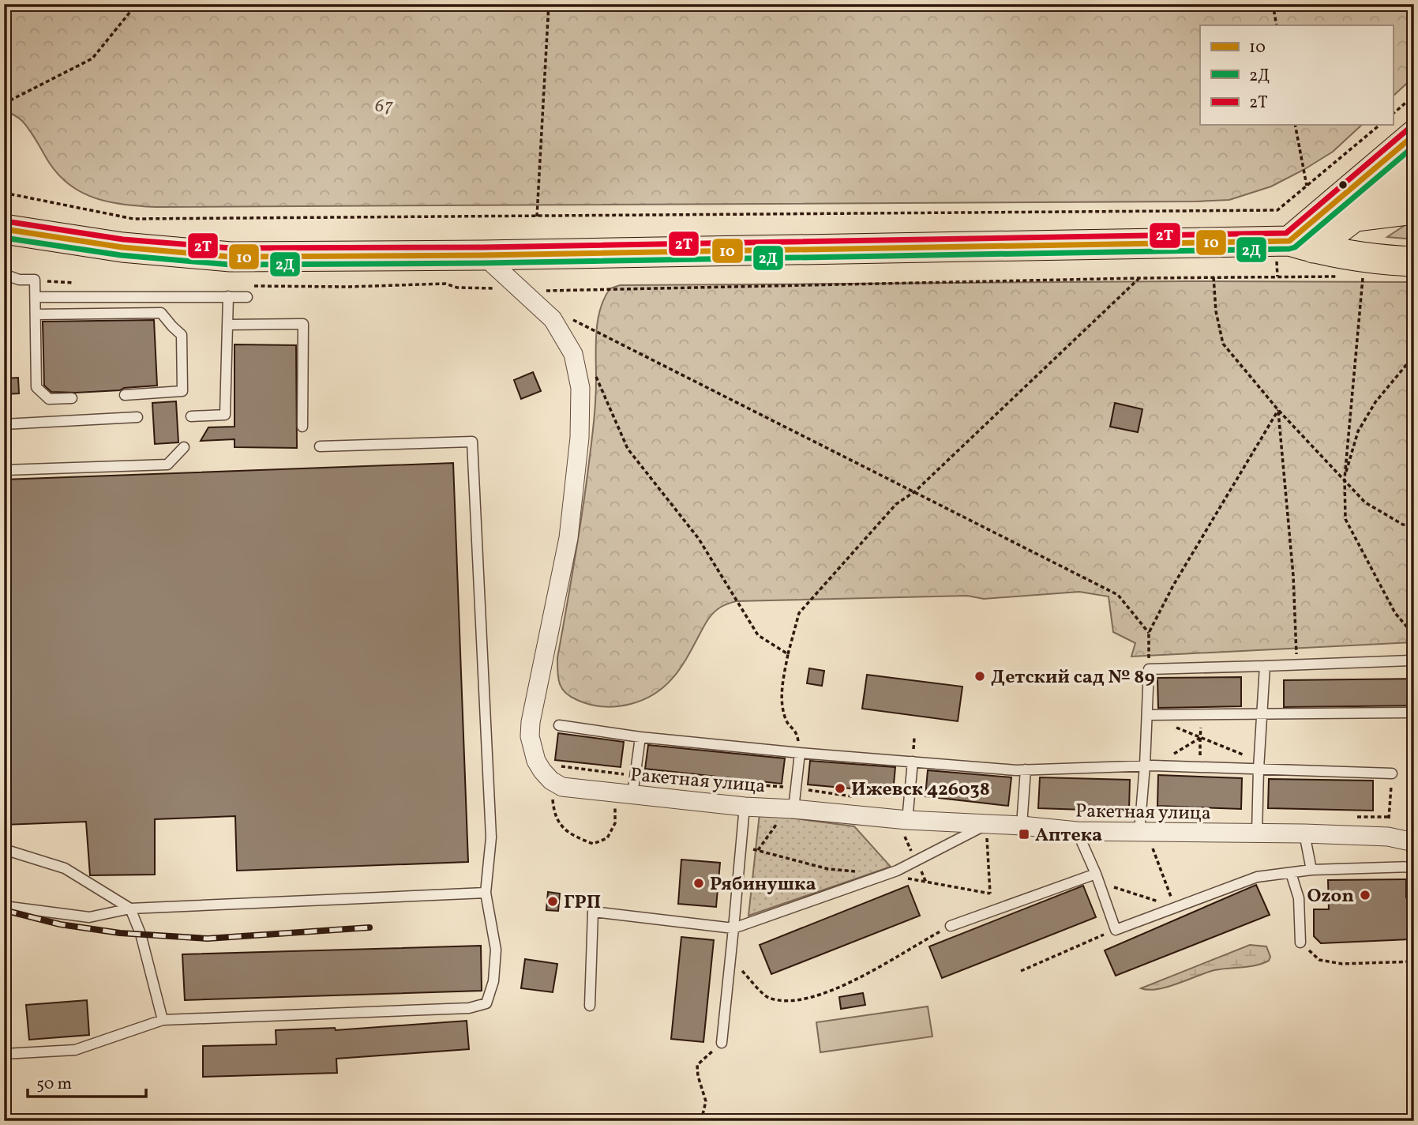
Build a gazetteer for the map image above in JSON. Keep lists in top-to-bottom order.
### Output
{
  "streets": {
    "street": ["Ракетная улица"]
  },
  "parks": ["67"],
  "places": {
    "other": [
      "Детский сад № 89",
      "Ижевск 426038",
      "Рябинушка",
      "Ozon",
      "ГРП"
    ],
    "transit": ["Аптека"]
  },
  "lines": ["transit line 2Т", "transit line 10", "transit line 2Д"],
  "legend": ["10", "2Д", "2Т"],
  "scale_bar": "50 m"
}
